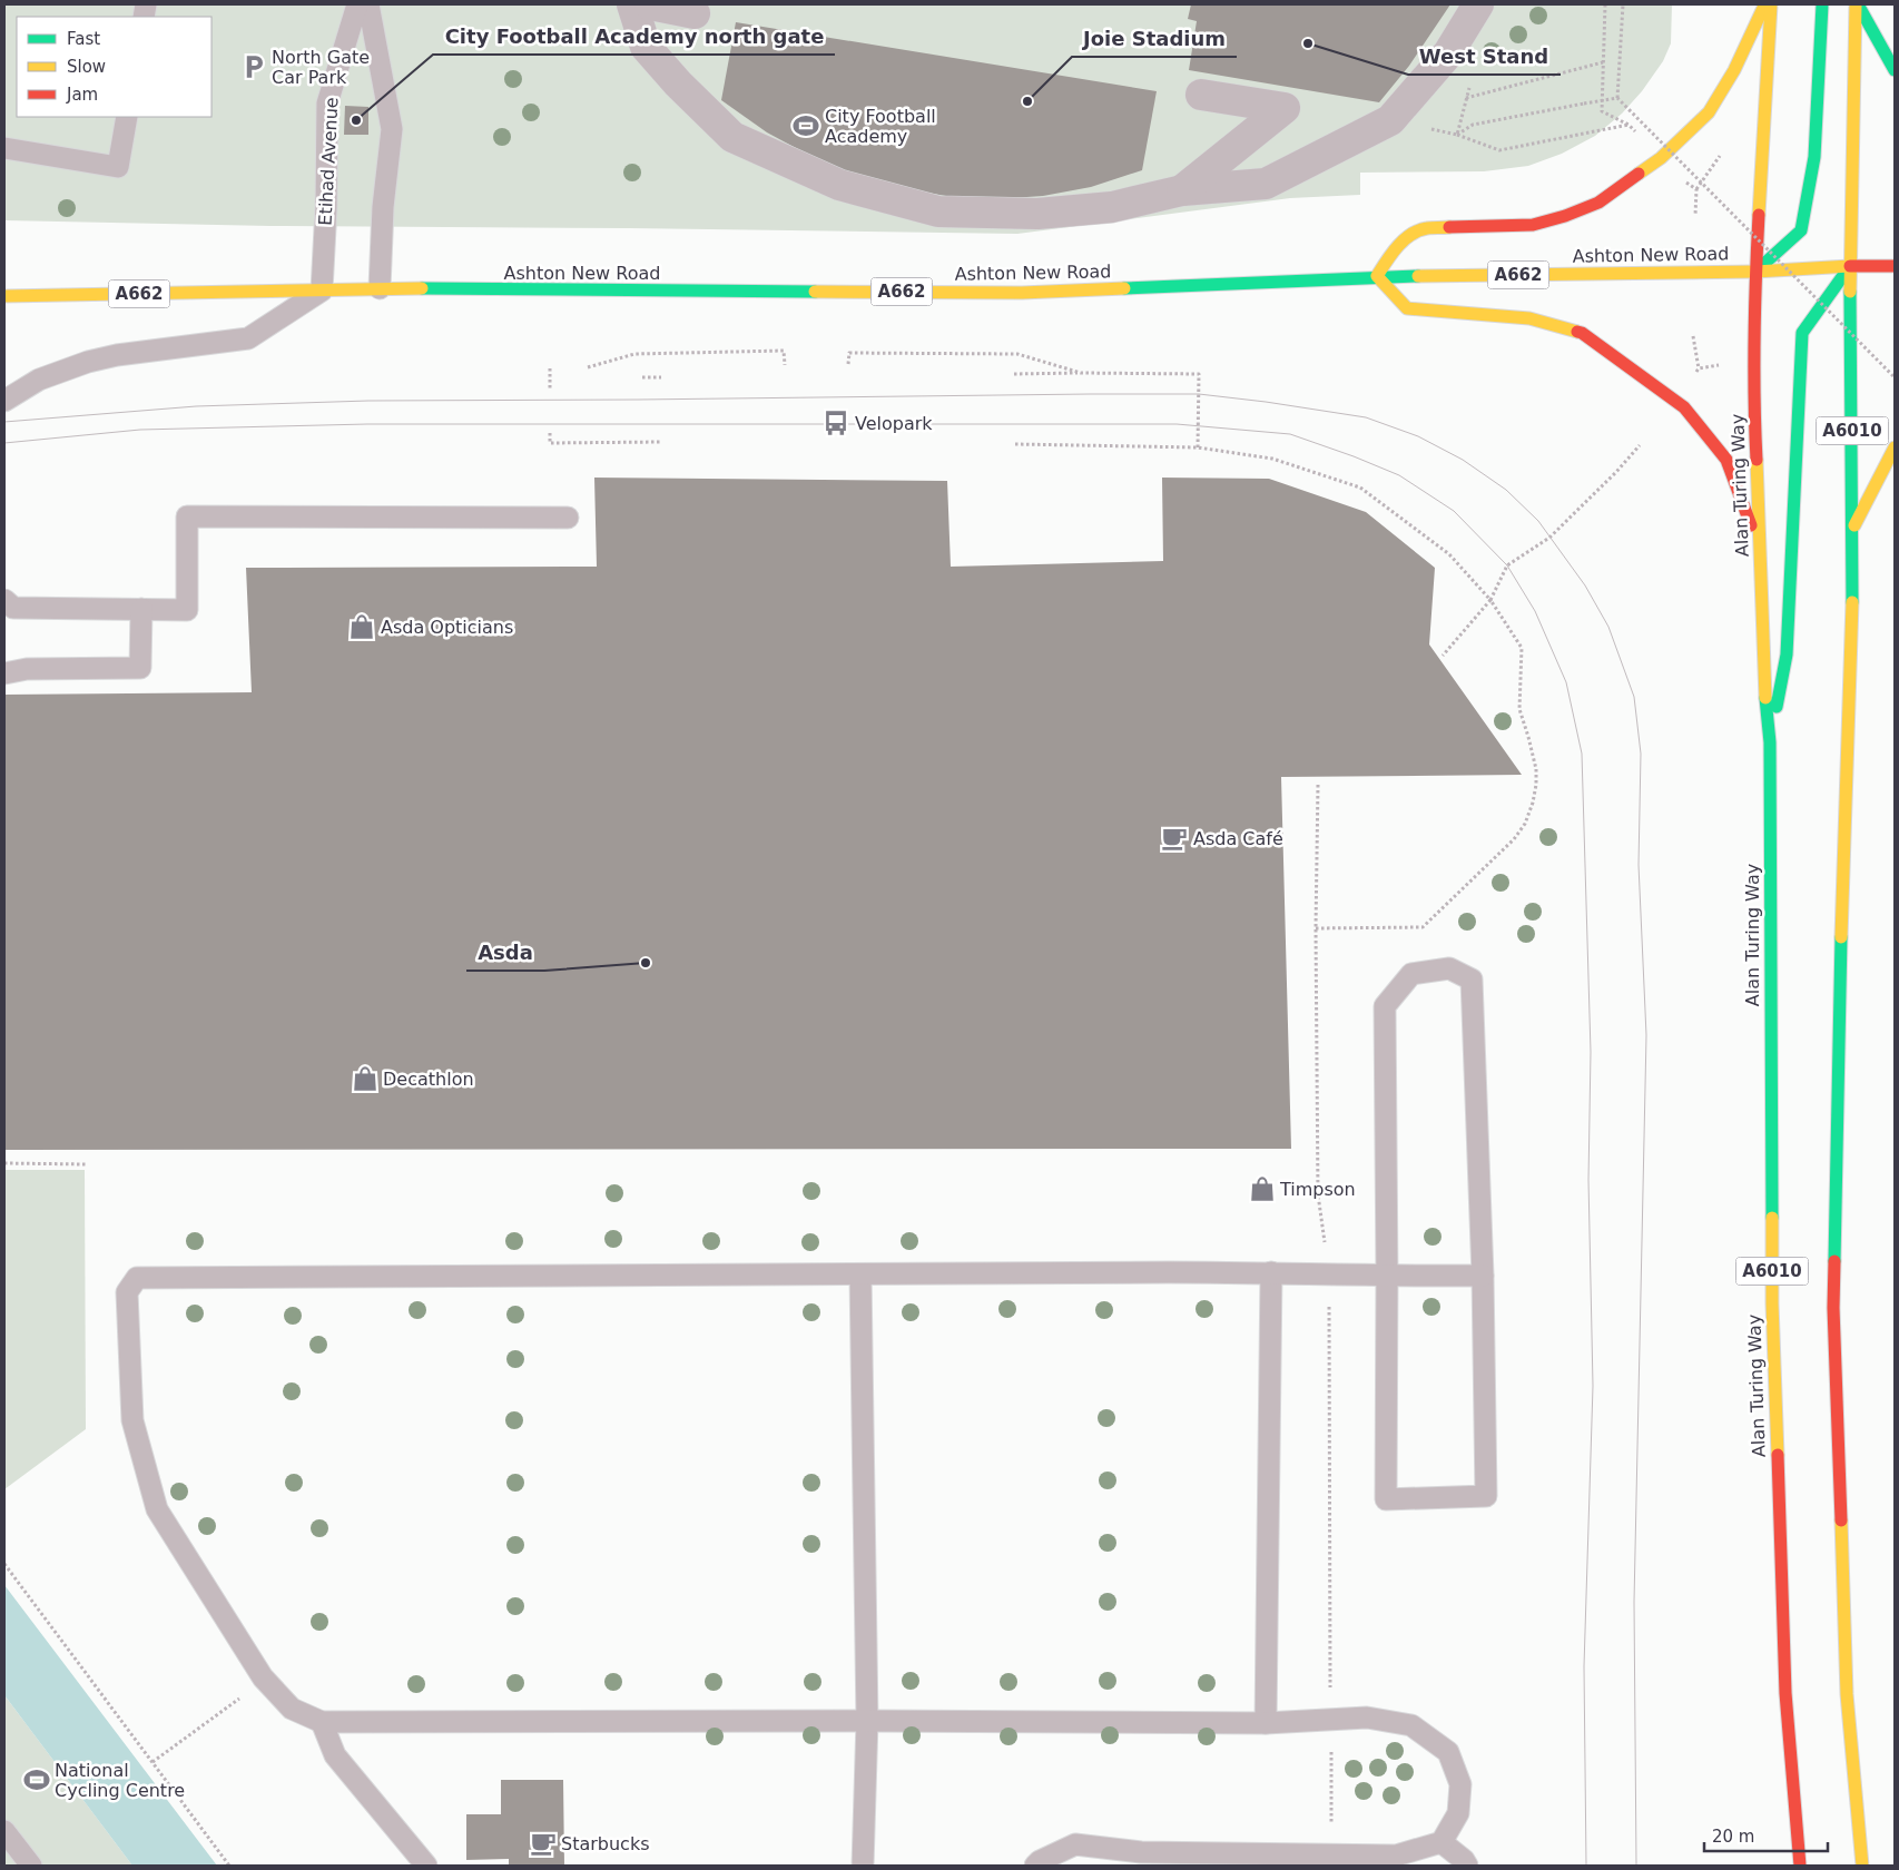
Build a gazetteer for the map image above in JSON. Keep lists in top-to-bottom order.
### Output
{
  "streets": {
    "main road": [
      "Ashton New Road",
      "A662",
      "A6010",
      "Alan Turing Way"
    ],
    "lane": ["Etihad Avenue"]
  },
  "crossings": [
    ["Etihad Avenue", "Ashton New Road"],
    ["Ashton New Road", "A6010"],
    ["Ashton New Road", "Alan Turing Way"]
  ],
  "places": {
    "other": [
      "West Stand",
      "Joie Stadium",
      "City Football Academy north gate",
      "Asda"
    ],
    "parking": ["North Gate Car Park"],
    "sports": ["City Football Academy", "National Cycling Centre"],
    "bus stop": ["Velopark"],
    "shop": ["Asda Opticians", "Decathlon", "Timpson"],
    "cafe": ["Asda Café", "Starbucks"]
  },
  "legend": ["Fast", "Slow", "Jam"],
  "scale_bar": "20 m"
}
